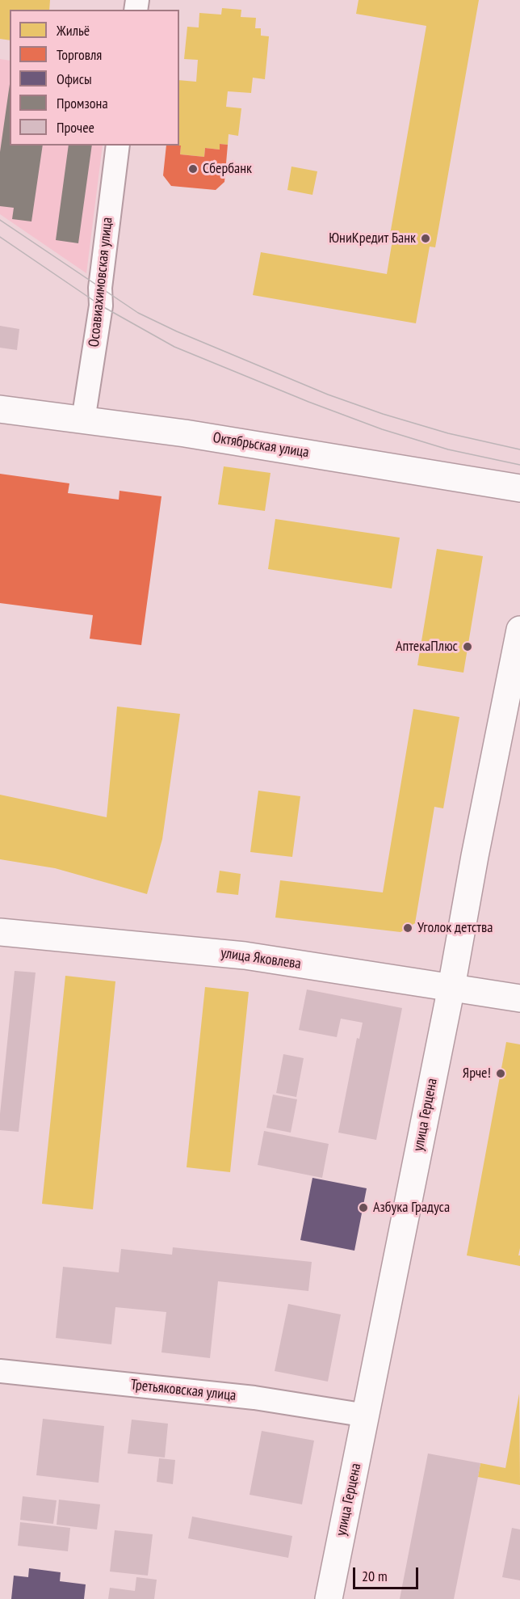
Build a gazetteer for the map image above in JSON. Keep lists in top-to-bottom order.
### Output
{
  "streets": {
    "street": [
      "Осоавиахимовская улица",
      "Октябрьская улица",
      "улица Яковлева",
      "улица Герцена",
      "Третьяковская улица"
    ]
  },
  "crossings": [
    ["Осоавиахимовская улица", "Октябрьская улица"],
    ["улица Яковлева", "улица Герцена"],
    ["улица Герцена", "Третьяковская улица"]
  ],
  "places": [
    "Сбербанк",
    "ЮниКредит Банк",
    "АптекаПлюс",
    "Уголок детства",
    "Ярче!",
    "Азбука Градуса"
  ],
  "legend": [
    "Жильё",
    "Торговля",
    "Офисы",
    "Промзона",
    "Прочее"
  ],
  "scale_bar": "20 m"
}
